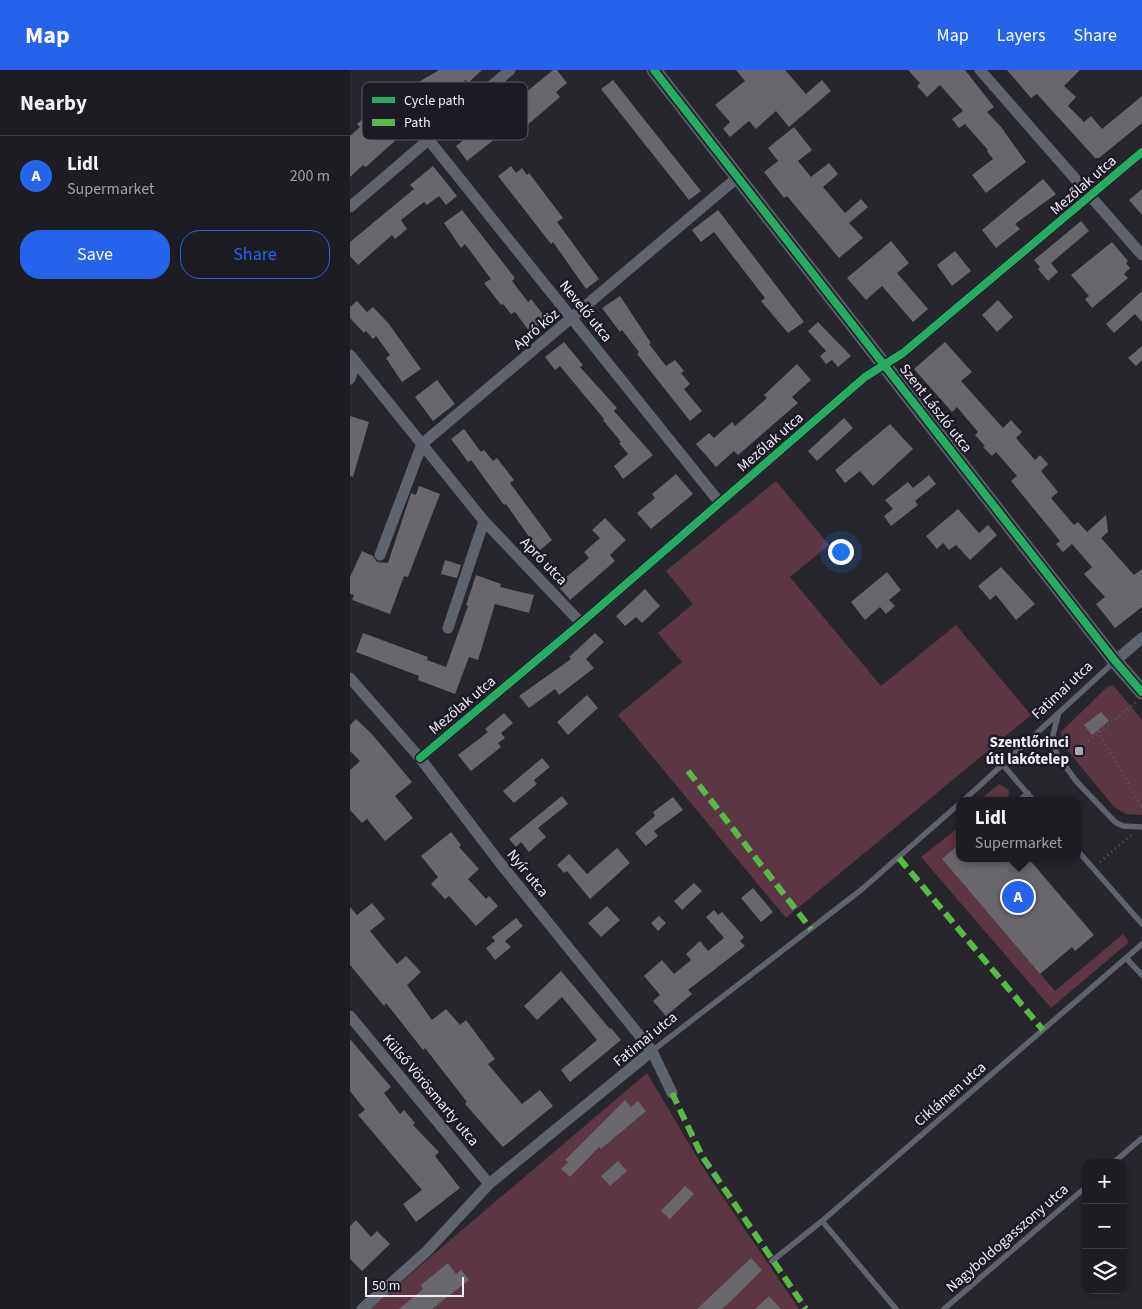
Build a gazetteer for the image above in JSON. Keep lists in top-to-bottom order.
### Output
{
  "streets": {
    "street": [
      "Mezőlak utca",
      "Nevelő utca",
      "Apró köz",
      "Szent László utca",
      "Apró utca",
      "Fatimai utca",
      "Nyír utca",
      "Külső Vörösmarty utca"
    ],
    "lane": ["Ciklámen utca", "Nagyboldogasszony utca"]
  },
  "crossings": [
    ["Mezőlak utca", "Nevelő utca"],
    ["Mezőlak utca", "Szent László utca"],
    ["Mezőlak utca", "Apró utca"],
    ["Mezőlak utca", "Nyír utca"],
    ["Nevelő utca", "Apró köz"],
    ["Apró köz", "Szent László utca"],
    ["Apró köz", "Apró utca"],
    ["Szent László utca", "Fatimai utca"],
    ["Fatimai utca", "Nyír utca"],
    ["Fatimai utca", "Külső Vörösmarty utca"]
  ],
  "places": {
    "transit": ["Szentlőrinci úti lakótelep"]
  },
  "legend": ["Cycle path", "Path"],
  "scale_bar": "50 m",
  "page": {
    "header": "Map",
    "nav": ["Map", "Layers", "Share"],
    "heading": "Nearby",
    "list": [
      {
        "mark": "A",
        "name": "Lidl",
        "note": "Supermarket",
        "value": "200 m"
      }
    ],
    "buttons": ["Save", "Share"],
    "popup": ["Lidl", "Supermarket"],
    "pins": "A",
    "map_buttons": ["+", "−"],
    "scale": "50 m"
  }
}
